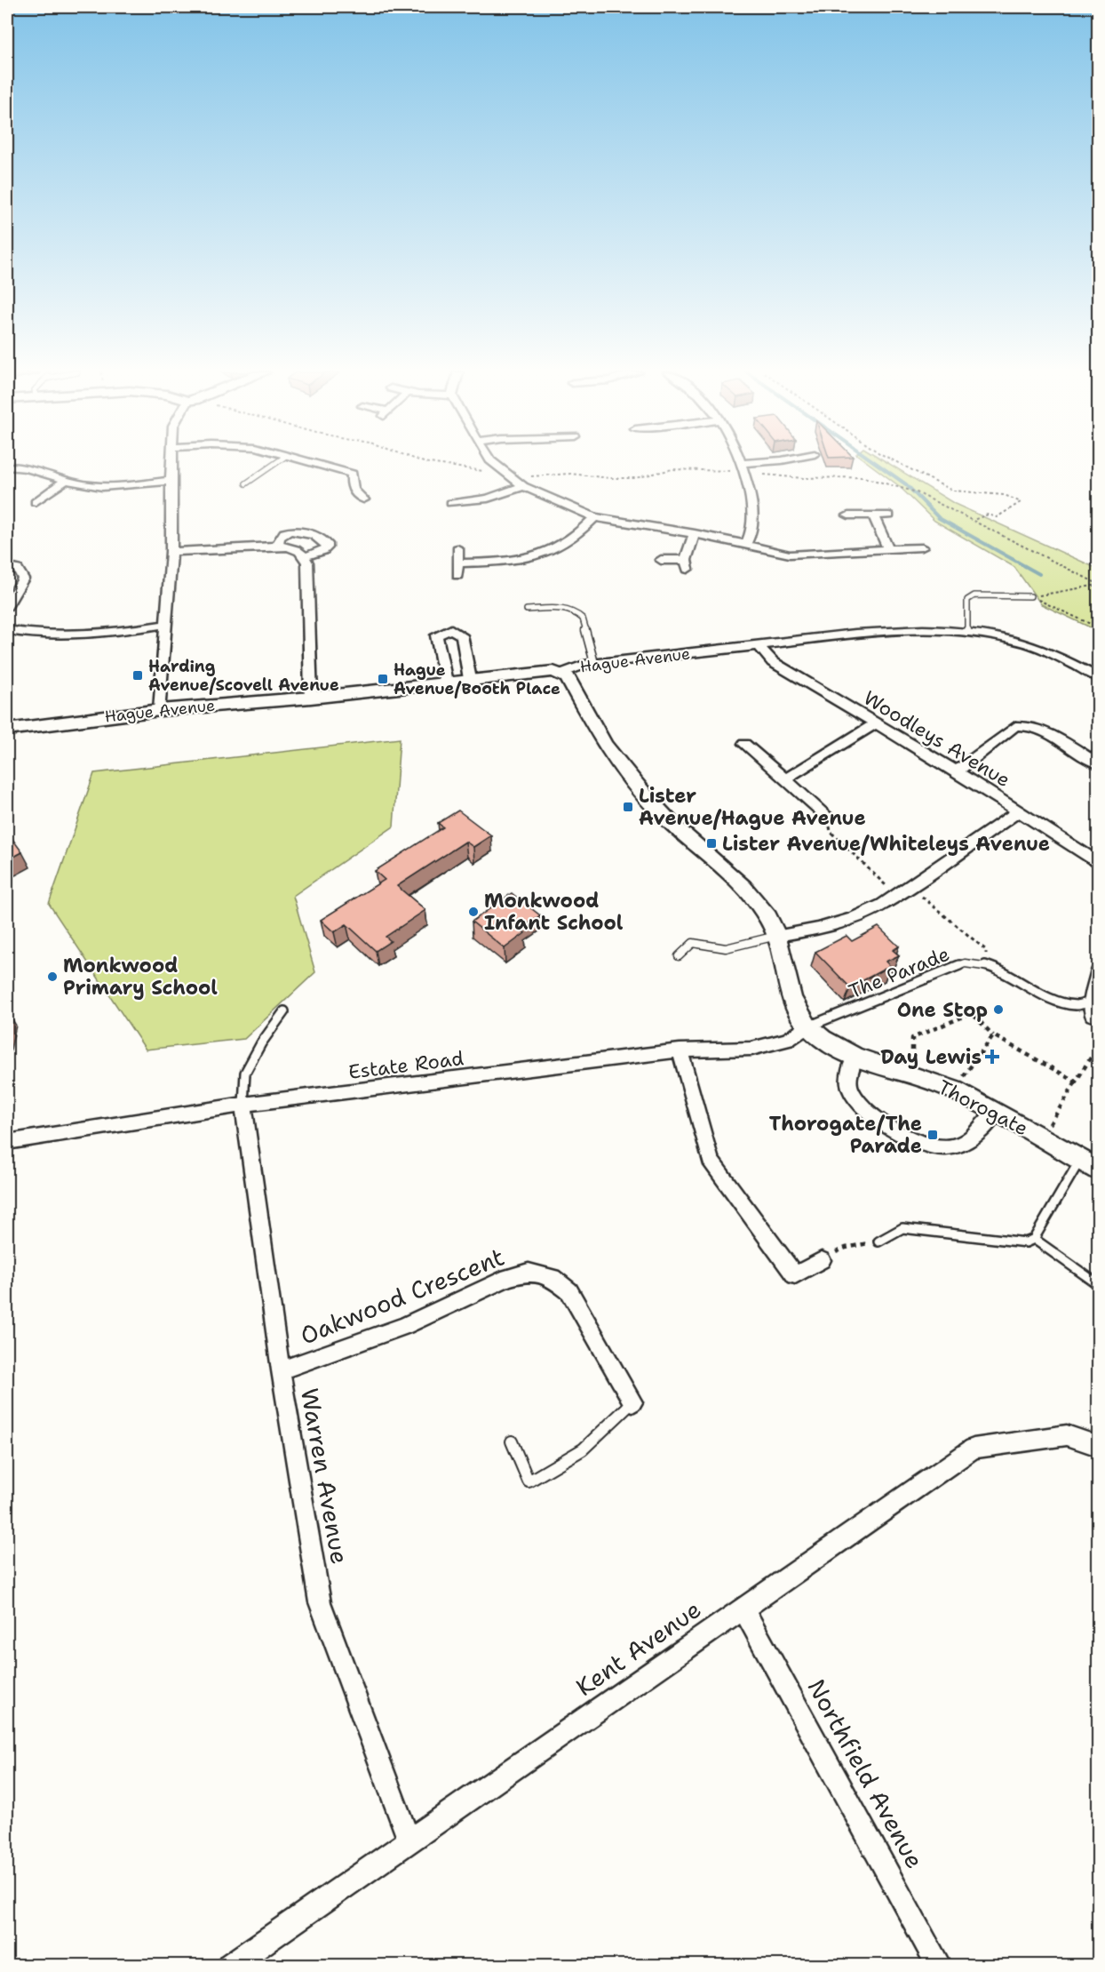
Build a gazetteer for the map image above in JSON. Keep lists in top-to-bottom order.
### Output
{
  "streets": {
    "street": [
      "Hague Avenue",
      "Woodleys Avenue",
      "Estate Road",
      "Thorogate",
      "Oakwood Crescent",
      "Warren Avenue",
      "Kent Avenue",
      "Northfield Avenue"
    ],
    "lane": ["The Parade"]
  },
  "crossings": [
    ["Hague Avenue", "Woodleys Avenue"],
    ["The Parade", "Estate Road"],
    ["The Parade", "Thorogate"],
    ["Estate Road", "Thorogate"],
    ["Estate Road", "Warren Avenue"],
    ["Oakwood Crescent", "Warren Avenue"],
    ["Warren Avenue", "Kent Avenue"],
    ["Kent Avenue", "Northfield Avenue"]
  ],
  "places": {
    "transit": [
      "Harding Avenue/Scovell Avenue",
      "Hague Avenue/Booth Place",
      "Lister Avenue/Hague Avenue",
      "Lister Avenue/Whiteleys Avenue",
      "Thorogate/The Parade"
    ],
    "other": ["Monkwood Infant School", "Monkwood Primary School", "One Stop"],
    "health": ["Day Lewis"]
  }
}
